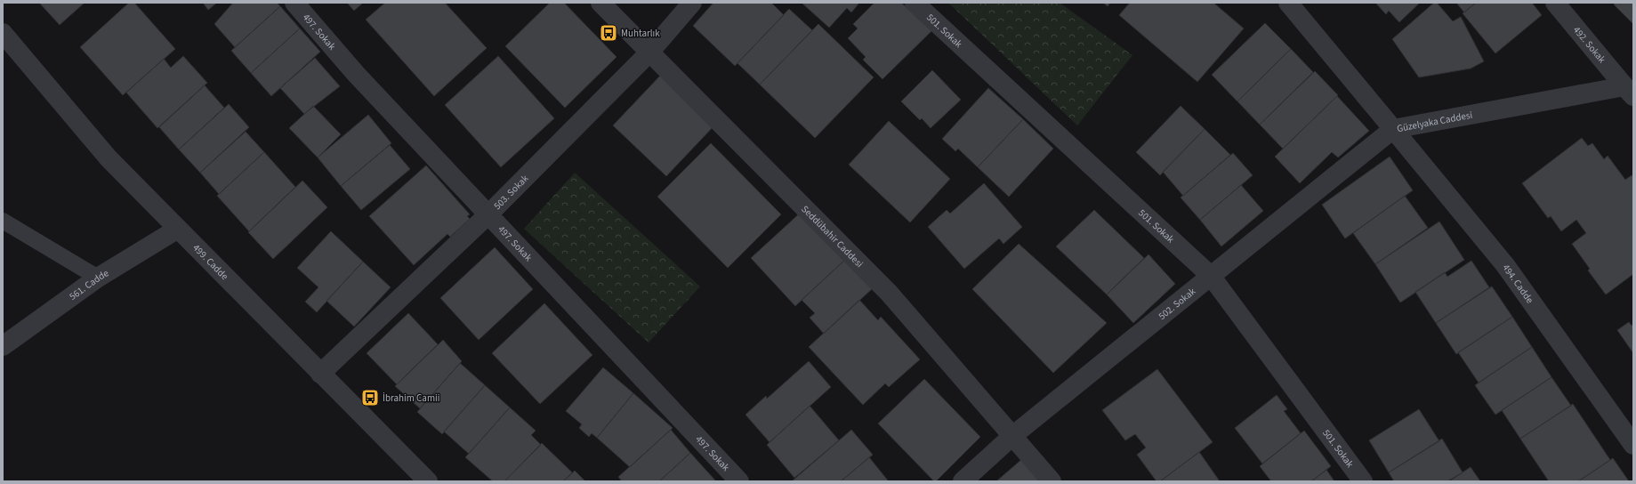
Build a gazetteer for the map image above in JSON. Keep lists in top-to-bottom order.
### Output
{
  "streets": {
    "street": [
      "501. Sokak",
      "497. Sokak",
      "492. Sokak",
      "Güzelyaka Caddesi",
      "503. Sokak",
      "Seddübahir Caddesi",
      "499. Cadde",
      "494. Cadde",
      "561. Cadde",
      "502. Sokak"
    ]
  },
  "crossings": [
    ["501. Sokak", "502. Sokak"],
    ["497. Sokak", "503. Sokak"],
    ["492. Sokak", "Güzelyaka Caddesi"],
    ["Güzelyaka Caddesi", "494. Cadde"],
    ["Güzelyaka Caddesi", "502. Sokak"],
    ["503. Sokak", "Seddübahir Caddesi"],
    ["503. Sokak", "499. Cadde"],
    ["Seddübahir Caddesi", "502. Sokak"],
    ["499. Cadde", "561. Cadde"],
    ["494. Cadde", "502. Sokak"]
  ],
  "places": {
    "bus stop": ["Muhtarlık", "İbrahim Camii"]
  }
}
